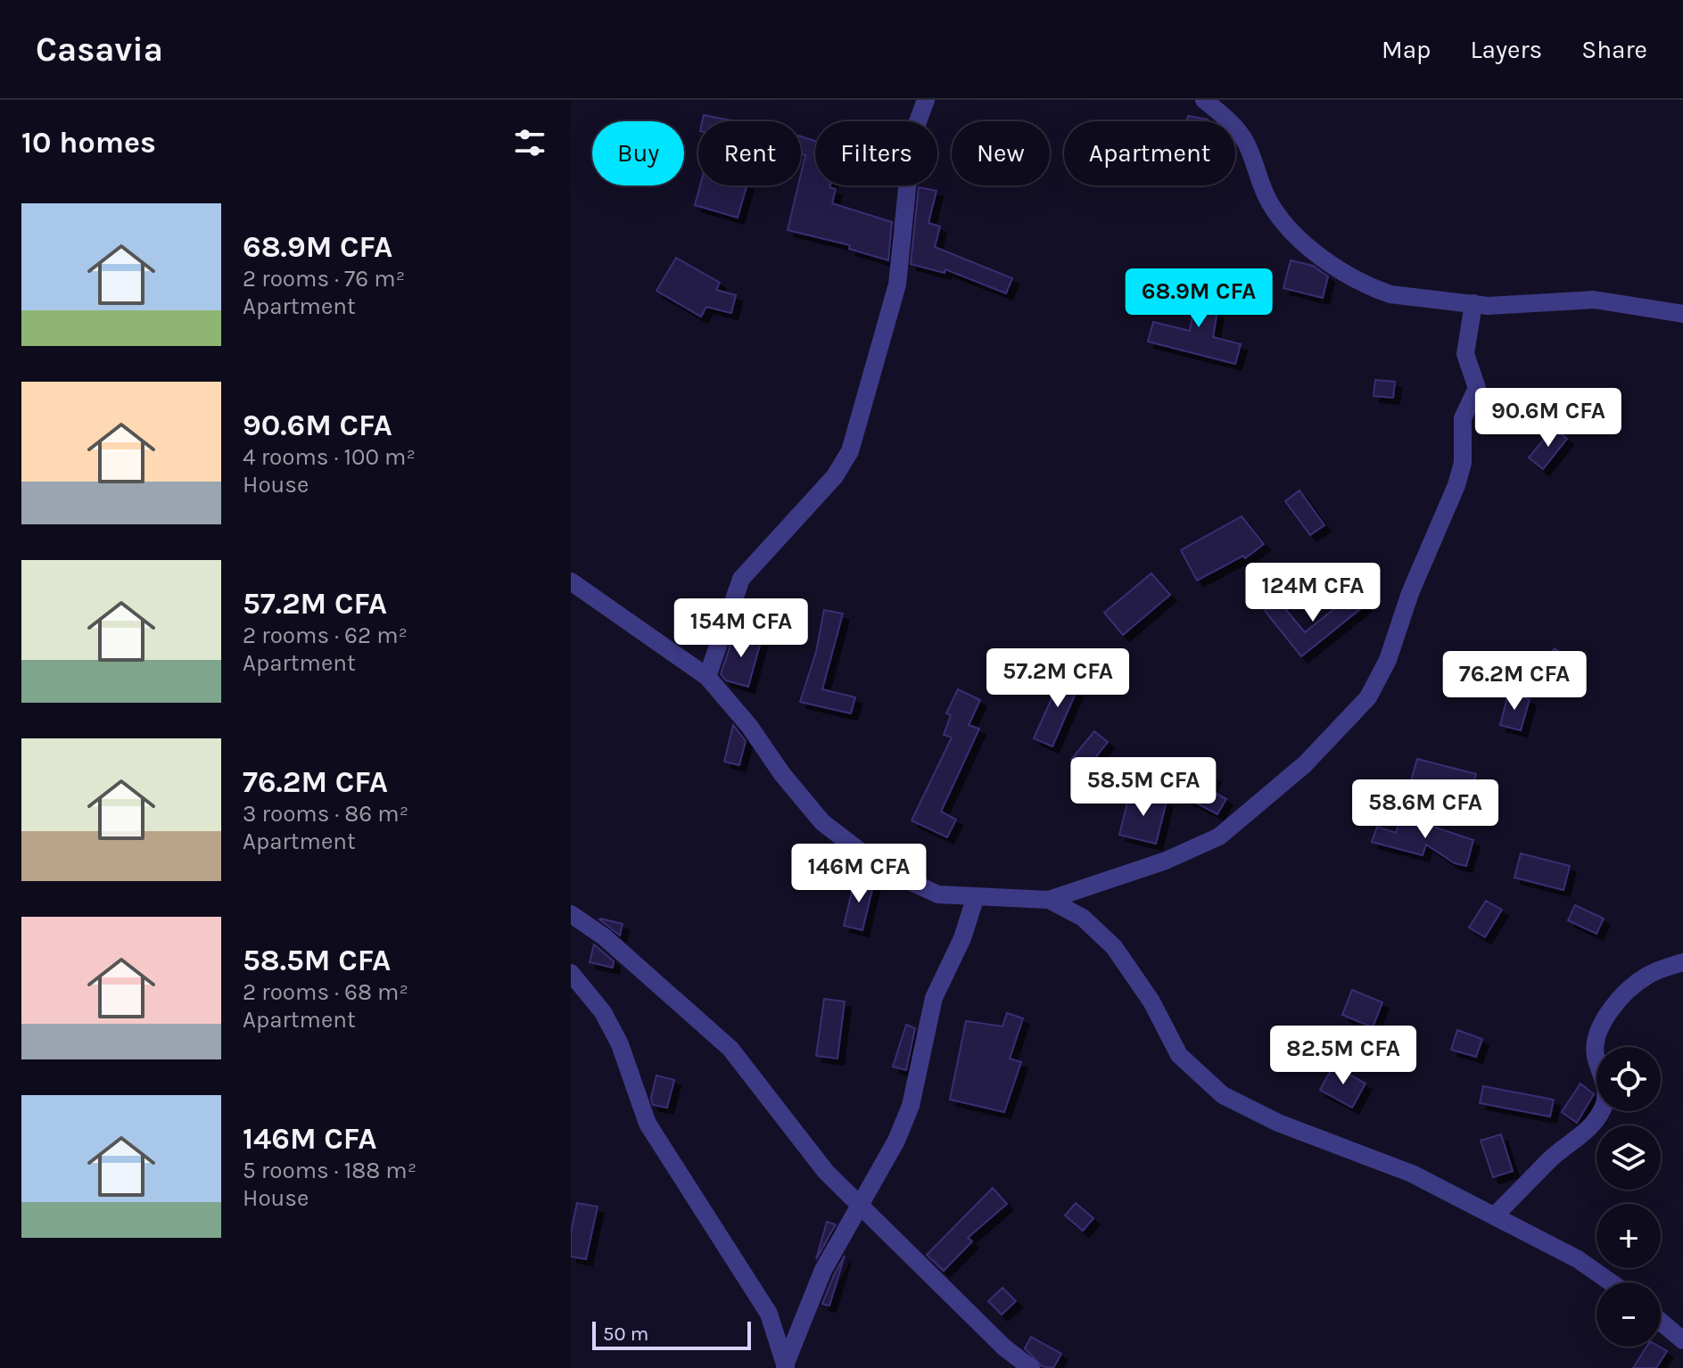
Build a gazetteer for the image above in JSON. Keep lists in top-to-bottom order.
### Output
{
  "scale_bar": "50 m",
  "page": {
    "header": "Casavia",
    "nav": ["Map", "Layers", "Share"],
    "heading": "10 homes",
    "chip": [
      "Buy",
      "Rent",
      "Filters",
      "New",
      "Apartment"
    ],
    "list": [
      {
        "name": "68.9M CFA",
        "note": "2 rooms · 76 m² · Apartment"
      },
      {
        "name": "90.6M CFA",
        "note": "4 rooms · 100 m² · House"
      },
      {
        "name": "57.2M CFA",
        "note": "2 rooms · 62 m² · Apartment"
      },
      {
        "name": "76.2M CFA",
        "note": "3 rooms · 86 m² · Apartment"
      },
      {
        "name": "58.5M CFA",
        "note": "2 rooms · 68 m² · Apartment"
      },
      {
        "name": "146M CFA",
        "note": "5 rooms · 188 m² · House"
      }
    ],
    "price": [
      "68.9M CFA",
      "90.6M CFA",
      "124M CFA",
      "154M CFA",
      "57.2M CFA",
      "76.2M CFA",
      "58.5M CFA",
      "58.6M CFA",
      "146M CFA",
      "82.5M CFA"
    ],
    "map_buttons": ["+", "−"],
    "scale": "50 m"
  }
}
